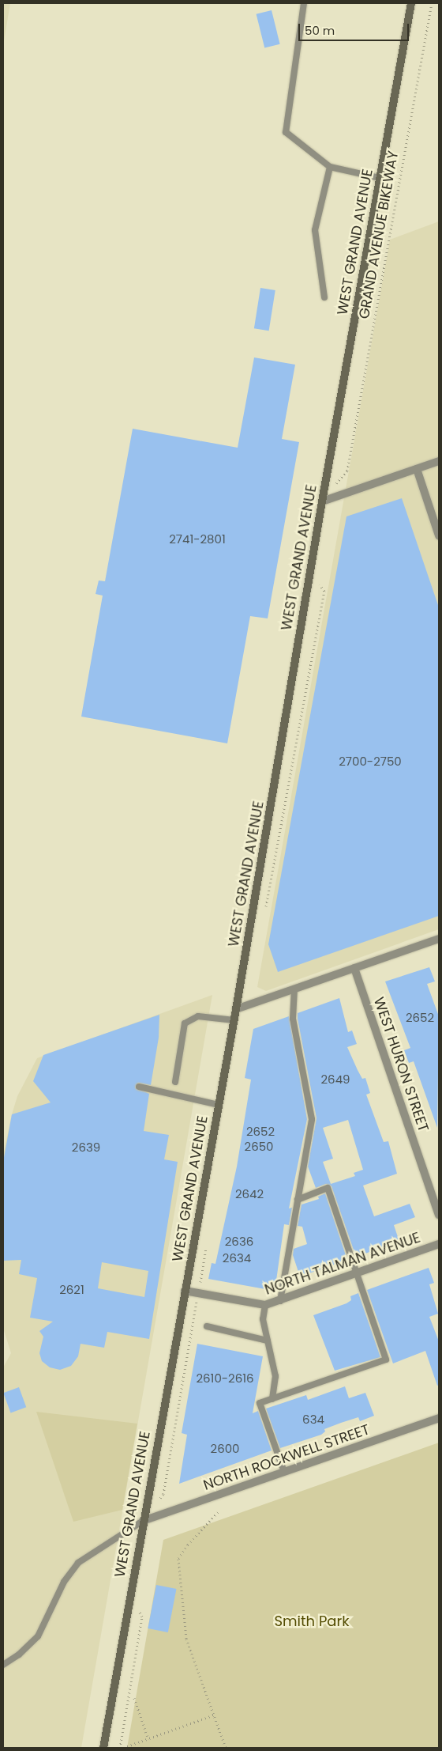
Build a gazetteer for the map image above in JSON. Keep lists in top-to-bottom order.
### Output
{
  "streets": {
    "main road": ["WEST GRAND AVENUE"],
    "street": ["WEST HURON STREET", "NORTH TALMAN AVENUE", "NORTH ROCKWELL STREET"],
    "path": ["GRAND AVENUE BIKEWAY"]
  },
  "crossings": [
    ["WEST GRAND AVENUE", "NORTH TALMAN AVENUE"],
    ["WEST GRAND AVENUE", "NORTH ROCKWELL STREET"]
  ],
  "parks": ["Smith Park"],
  "house_numbers": [
    "2741-2801",
    "2700-2750",
    "2652",
    "2649",
    "2652",
    "2650",
    "2639",
    "2642",
    "2636",
    "2634",
    "2621",
    "2610-2616",
    "634",
    "2600"
  ],
  "scale_bar": "50 m"
}
